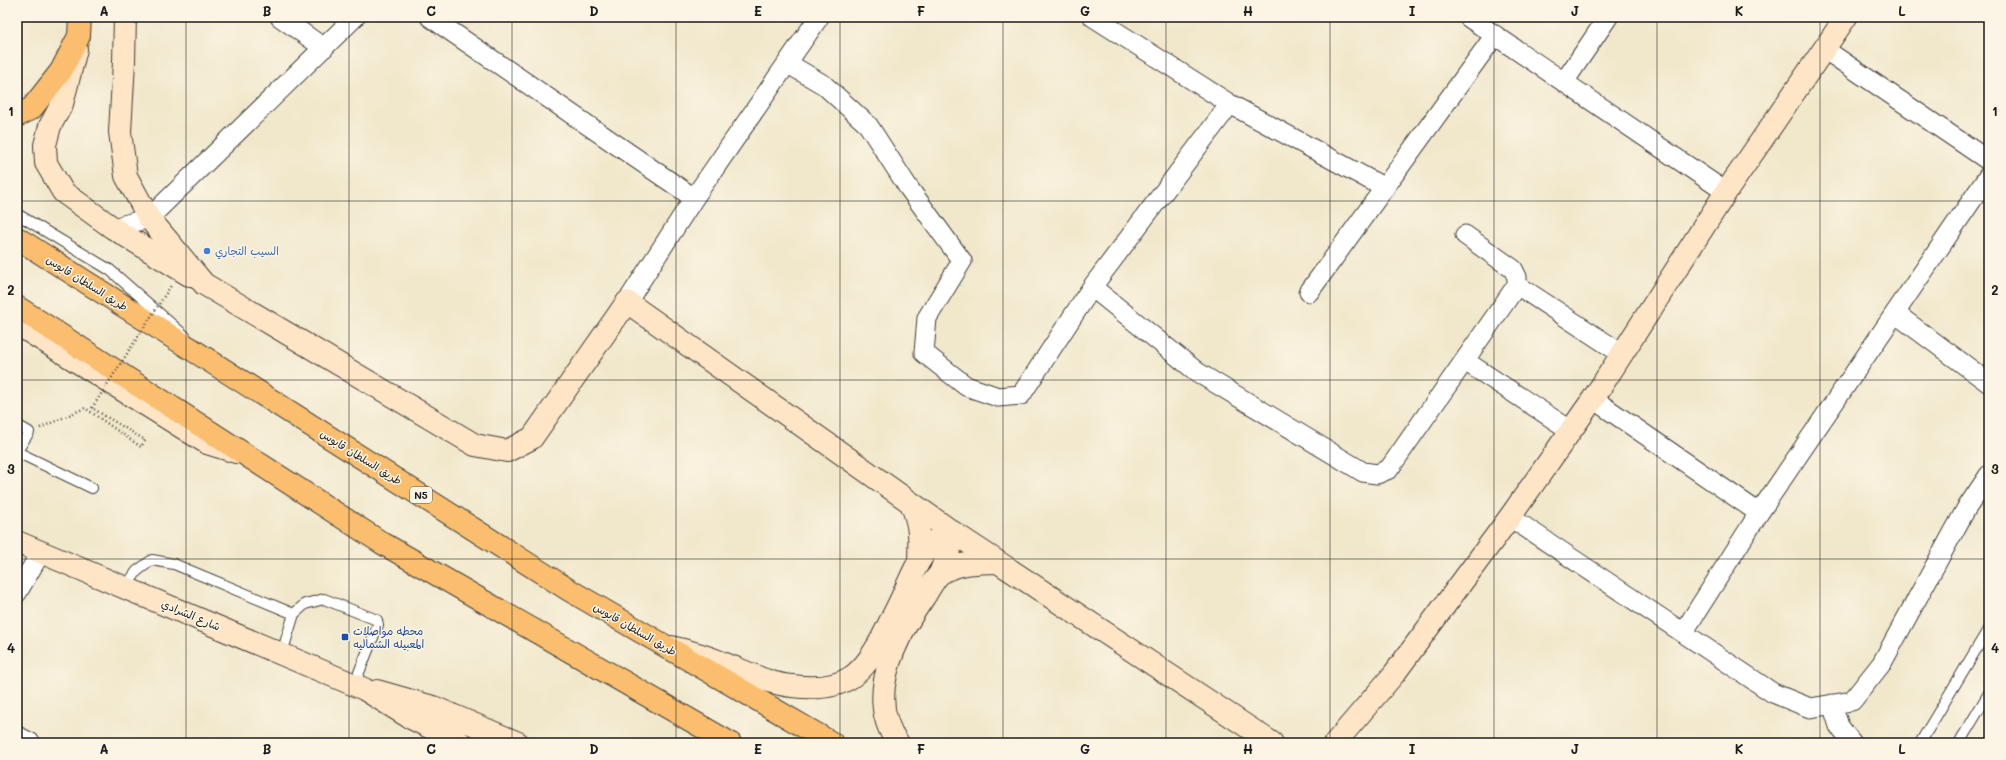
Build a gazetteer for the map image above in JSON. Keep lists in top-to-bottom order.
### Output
{
  "streets": {
    "highway": ["طريق السلطان قابوس", "N5"],
    "street": ["شارع الشرادي"]
  },
  "places": {
    "other": ["السيب التجاري"],
    "transit": ["محطه مواصلات المعبيله الشماليه"]
  },
  "grid": {
    "columns": [
      "A",
      "B",
      "C",
      "D",
      "E",
      "F",
      "G",
      "H",
      "I",
      "J",
      "K",
      "L"
    ],
    "rows": [
      "1",
      "2",
      "3",
      "4"
    ]
  }
}
